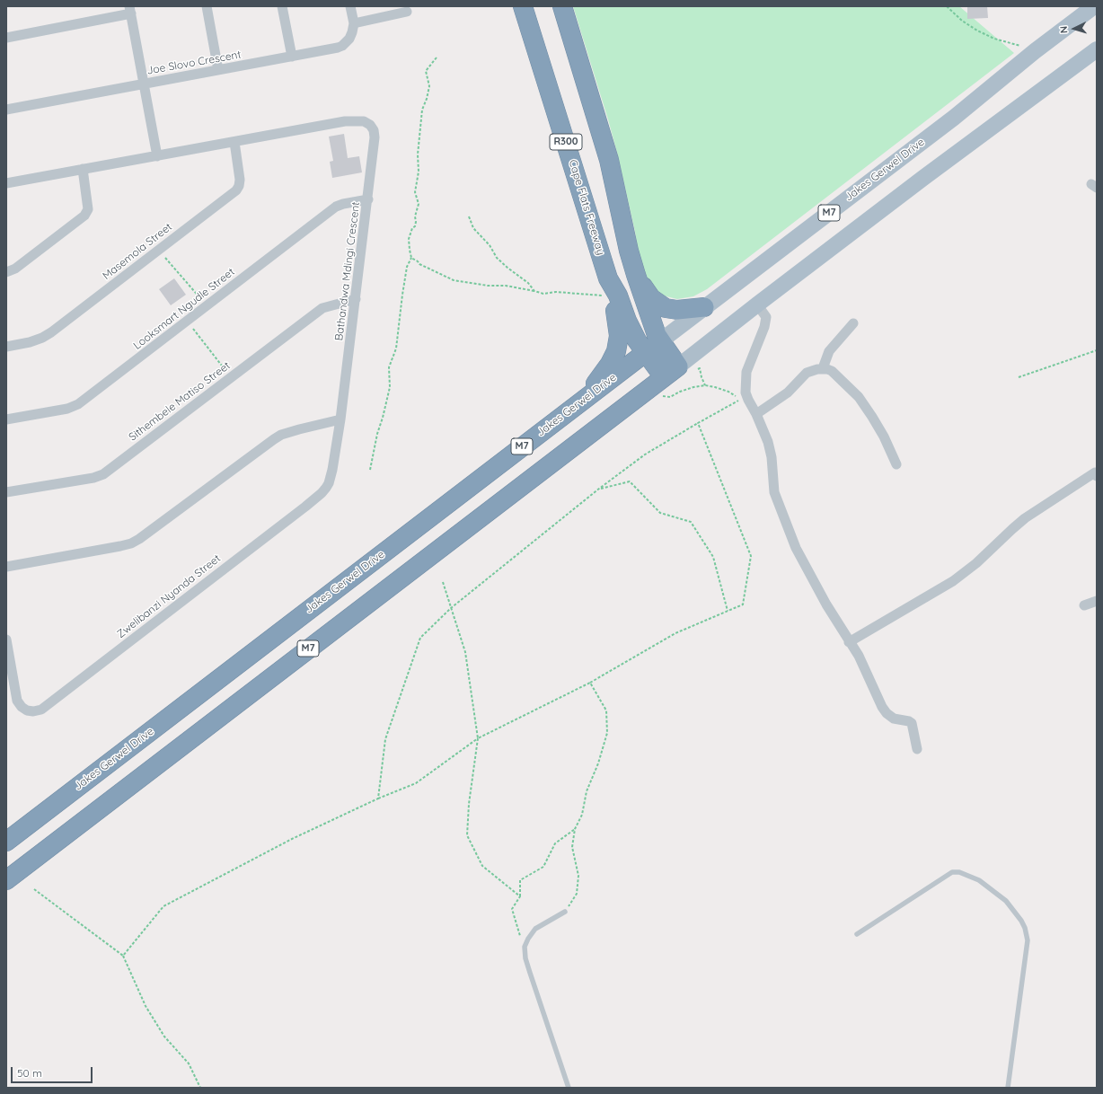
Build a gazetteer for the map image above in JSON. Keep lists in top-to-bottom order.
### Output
{
  "streets": {
    "highway": [
      "R300",
      "Jakes Gerwel Drive",
      "Cape Flats Freeway",
      "M7"
    ],
    "street": [
      "Joe Slovo Crescent",
      "Masemola Street",
      "Bathandwa Mdingi Crescent",
      "Looksmart Ngudle Street",
      "Sithembele Matiso Street",
      "Zwelibanzi Nyanda Street"
    ]
  },
  "crossings": [
    ["Jakes Gerwel Drive", "Cape Flats Freeway"],
    ["Cape Flats Freeway", "M7"],
    ["Masemola Street", "Bathandwa Mdingi Crescent"],
    ["Bathandwa Mdingi Crescent", "Looksmart Ngudle Street"],
    ["Bathandwa Mdingi Crescent", "Sithembele Matiso Street"],
    ["Bathandwa Mdingi Crescent", "Zwelibanzi Nyanda Street"]
  ],
  "scale_bar": "50 m",
  "north": "left"
}
